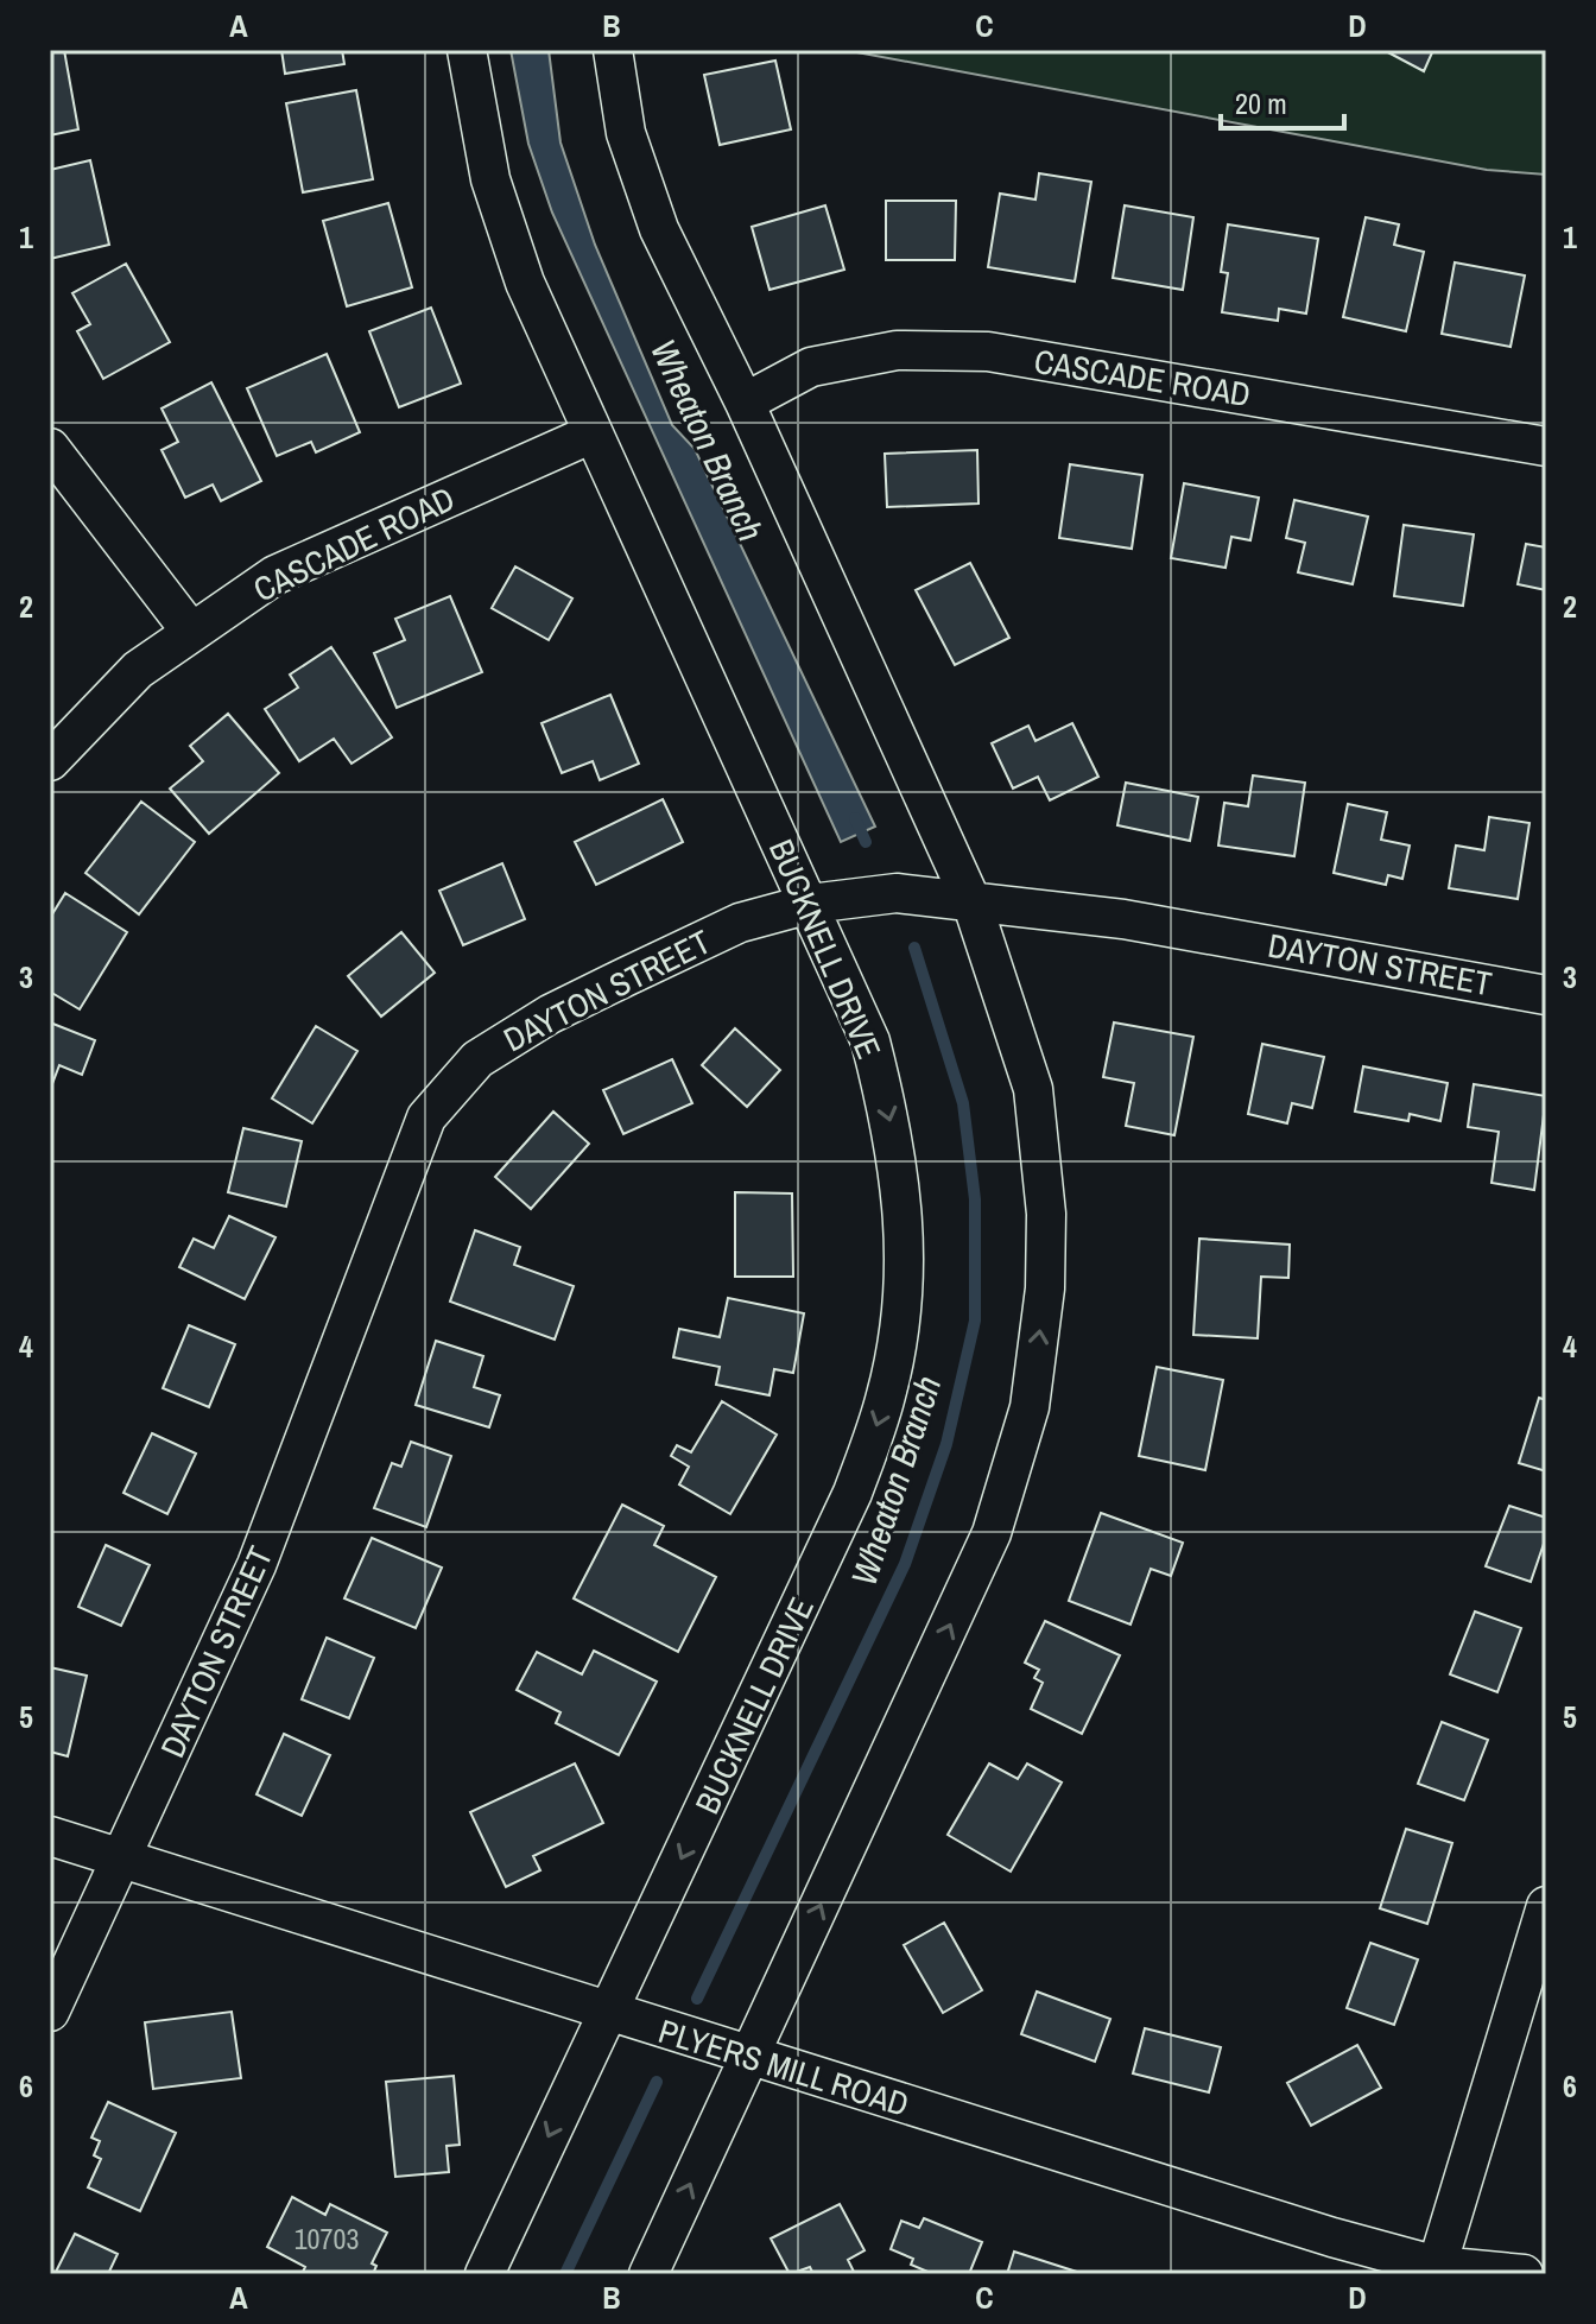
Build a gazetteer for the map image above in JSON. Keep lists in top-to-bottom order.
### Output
{
  "streets": {
    "street": [
      "CASCADE ROAD",
      "BUCKNELL DRIVE",
      "DAYTON STREET",
      "PLYERS MILL ROAD"
    ]
  },
  "crossings": [
    ["CASCADE ROAD", "BUCKNELL DRIVE"],
    ["BUCKNELL DRIVE", "DAYTON STREET"],
    ["BUCKNELL DRIVE", "PLYERS MILL ROAD"],
    ["DAYTON STREET", "PLYERS MILL ROAD"]
  ],
  "water": ["Wheaton Branch"],
  "house_numbers": ["10703"],
  "scale_bar": "20 m",
  "grid": {
    "columns": [
      "A",
      "B",
      "C",
      "D"
    ],
    "rows": [
      "1",
      "2",
      "3",
      "4",
      "5",
      "6"
    ]
  }
}
